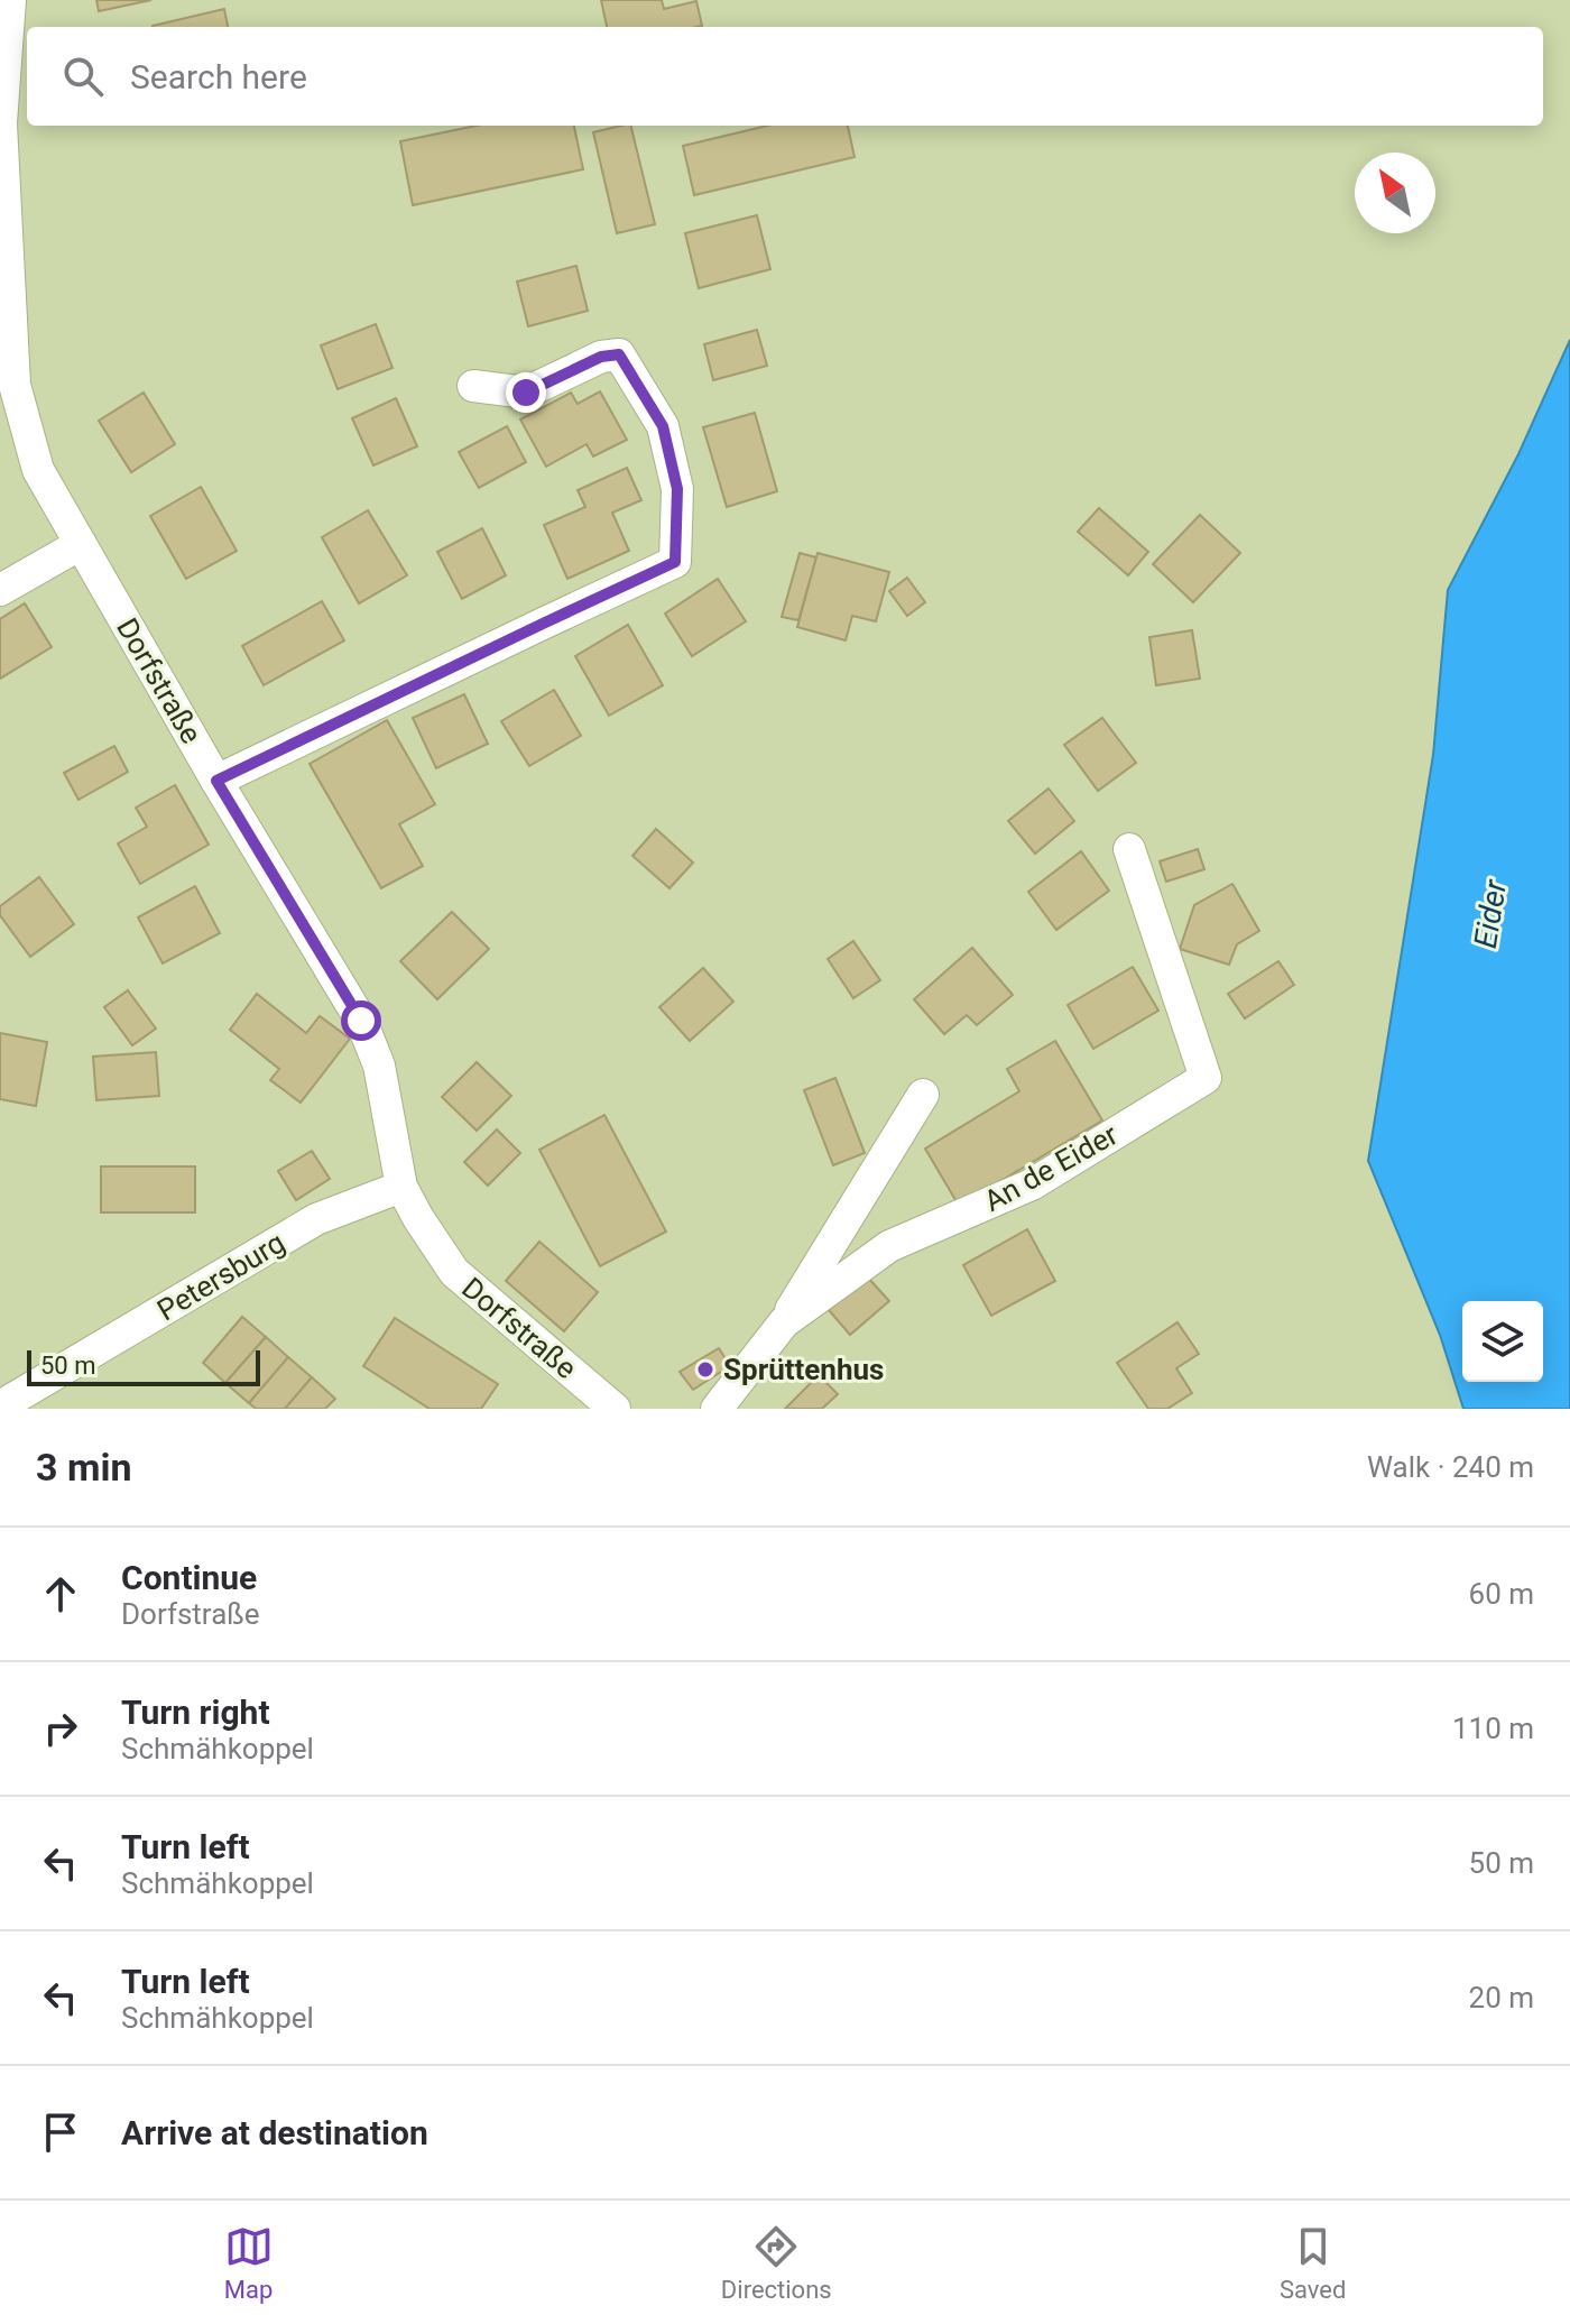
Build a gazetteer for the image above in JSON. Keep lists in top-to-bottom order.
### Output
{
  "streets": {
    "street": ["Dorfstraße", "An de Eider", "Petersburg"]
  },
  "crossings": [
    ["Dorfstraße", "Petersburg"]
  ],
  "water": ["Eider"],
  "places": ["Sprüttenhus"],
  "scale_bar": "50 m",
  "north": "top left",
  "page": {
    "search": "Search here",
    "scale": "50 m",
    "heading": ["3 min", "Walk · 240 m"],
    "list": [
      ["Continue", "Dorfstraße", "60 m"],
      ["Turn right", "Schmähkoppel", "110 m"],
      ["Turn left", "Schmähkoppel", "50 m"],
      ["Turn left", "Schmähkoppel", "20 m"],
      "Arrive at destination"
    ],
    "nav": ["Map", "Directions", "Saved"]
  }
}
